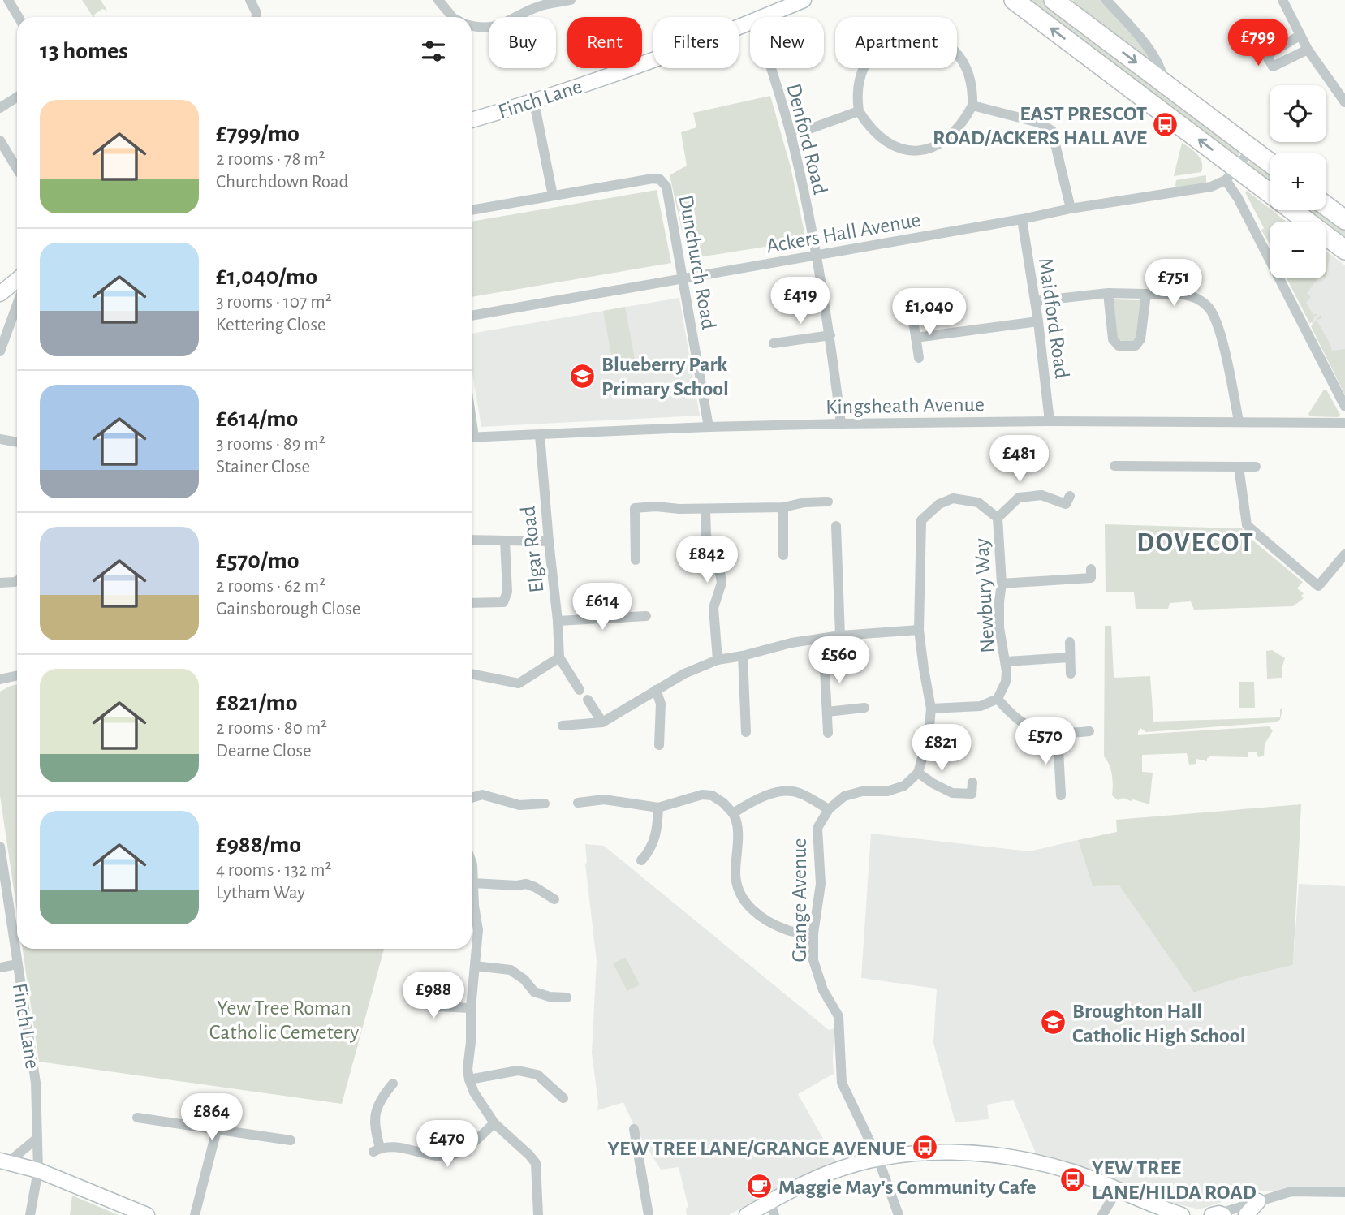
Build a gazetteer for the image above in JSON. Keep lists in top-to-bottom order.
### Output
{
  "streets": {
    "street": [
      "Finch Lane",
      "Denford Road",
      "Ackers Hall Avenue",
      "Dunchurch Road",
      "Maidford Road",
      "Kingsheath Avenue",
      "Elgar Road",
      "Newbury Way",
      "Grange Avenue"
    ]
  },
  "crossings": [
    ["Denford Road", "Ackers Hall Avenue"],
    ["Denford Road", "Kingsheath Avenue"],
    ["Ackers Hall Avenue", "Dunchurch Road"],
    ["Ackers Hall Avenue", "Maidford Road"],
    ["Dunchurch Road", "Kingsheath Avenue"],
    ["Maidford Road", "Kingsheath Avenue"],
    ["Kingsheath Avenue", "Elgar Road"]
  ],
  "districts": ["DOVECOT"],
  "parks": ["Yew Tree Roman Catholic Cemetery"],
  "places": {
    "bus stop": ["EAST PRESCOT ROAD/ACKERS HALL AVE", "YEW TREE LANE/GRANGE AVENUE", "YEW TREE LANE/HILDA ROAD"],
    "school or university": ["Blueberry Park Primary School", "Broughton Hall Catholic High School"],
    "cafe": ["Maggie May's Community Cafe"]
  },
  "page": {
    "chip": [
      "Buy",
      "Rent",
      "Filters",
      "New",
      "Apartment"
    ],
    "heading": "13 homes",
    "price": [
      "£799",
      "£751",
      "£419",
      "£1,040",
      "£481",
      "£842",
      "£614",
      "£560",
      "£570",
      "£821",
      "£988",
      "£864",
      "£470"
    ],
    "map_buttons": ["+", "−"],
    "list": [
      {
        "name": "£799/mo",
        "note": "2 rooms · 78 m² · Churchdown Road"
      },
      {
        "name": "£1,040/mo",
        "note": "3 rooms · 107 m² · Kettering Close"
      },
      {
        "name": "£614/mo",
        "note": "3 rooms · 89 m² · Stainer Close"
      },
      {
        "name": "£570/mo",
        "note": "2 rooms · 62 m² · Gainsborough Close"
      },
      {
        "name": "£821/mo",
        "note": "2 rooms · 80 m² · Dearne Close"
      },
      {
        "name": "£988/mo",
        "note": "4 rooms · 132 m² · Lytham Way"
      }
    ]
  }
}
